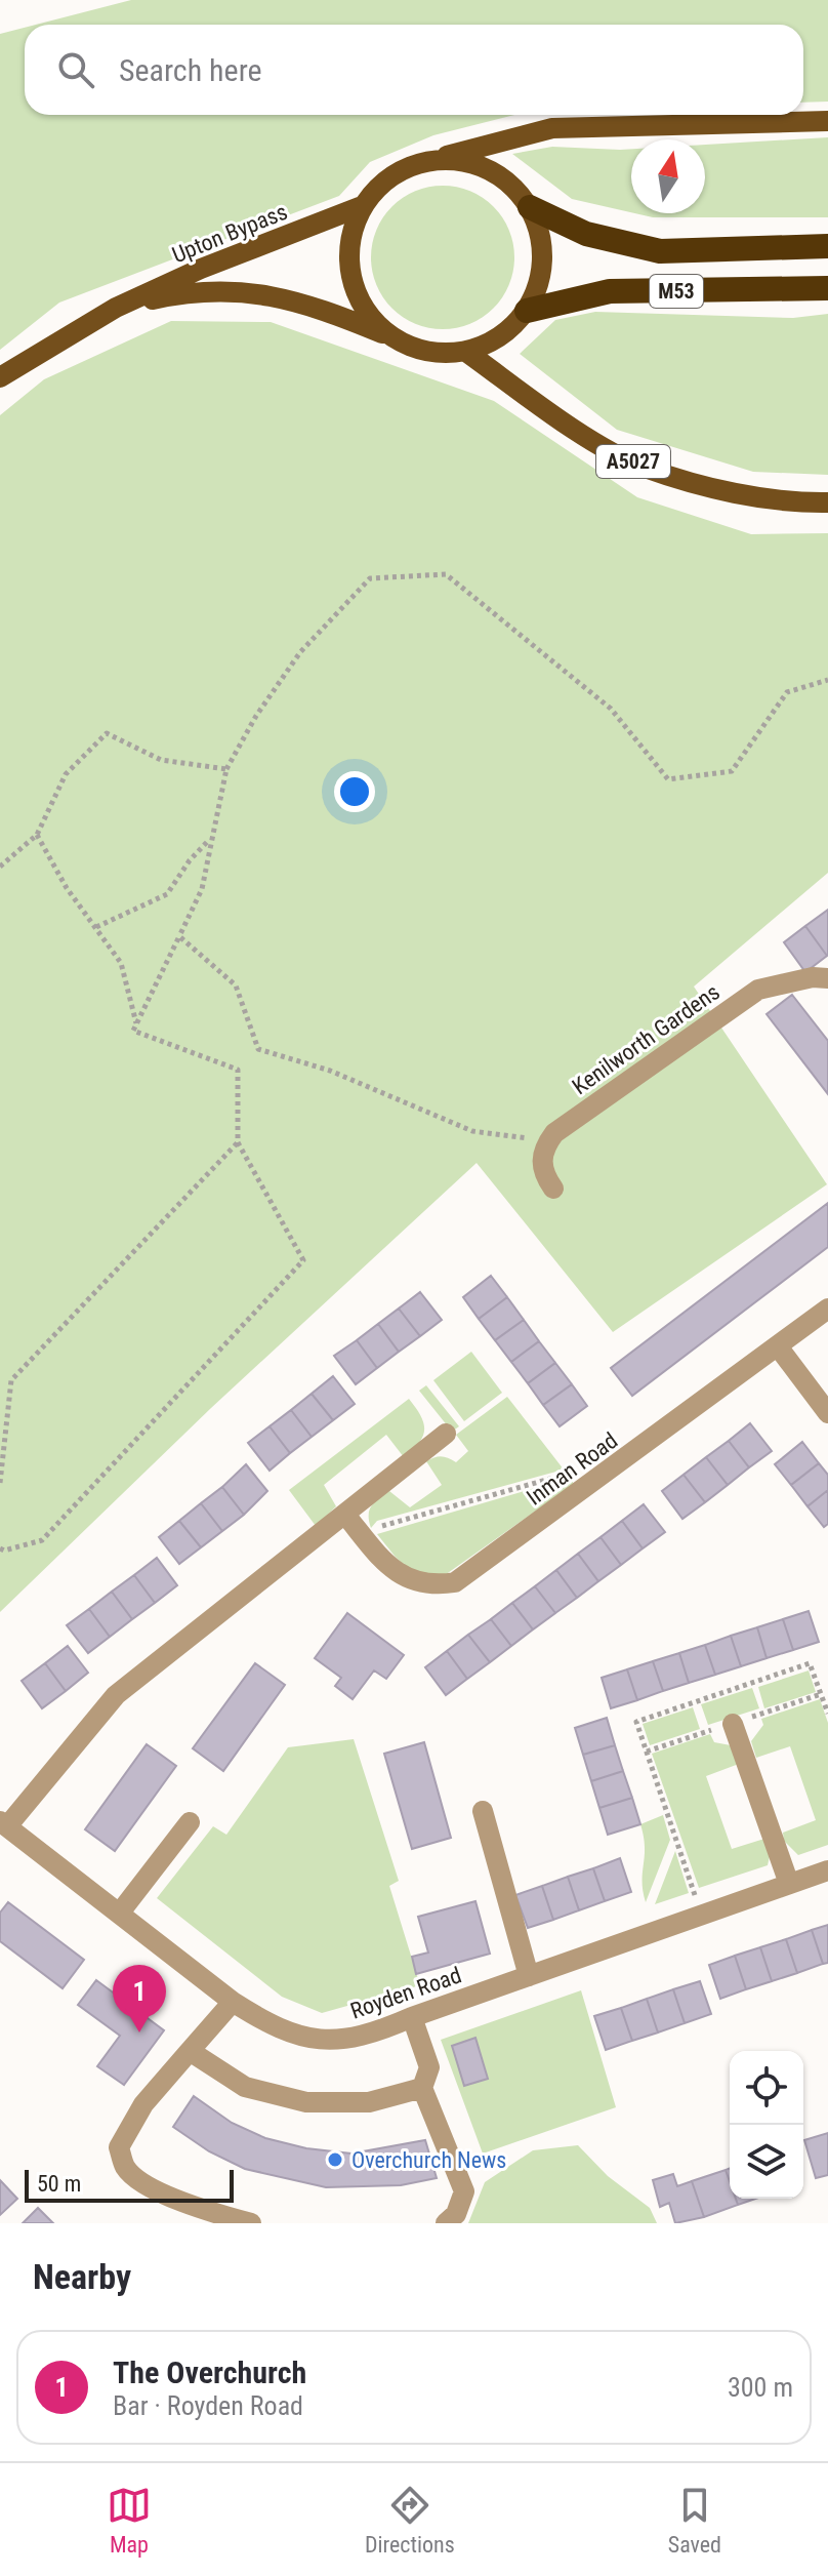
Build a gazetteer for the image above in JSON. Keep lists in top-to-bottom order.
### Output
{
  "streets": {
    "highway": ["M53"],
    "main road": ["Upton Bypass", "A5027"],
    "street": ["Kenilworth Gardens", "Inman Road", "Royden Road"]
  },
  "crossings": [
    ["Upton Bypass", "M53"],
    ["Upton Bypass", "A5027"],
    ["M53", "A5027"]
  ],
  "places": ["Overchurch News"],
  "scale_bar": "50 m",
  "north": "top",
  "page": {
    "search": "Search here",
    "pins": "1",
    "scale": "50 m",
    "heading": "Nearby",
    "list": [
      {
        "mark": "1",
        "name": "The Overchurch",
        "note": "Bar · Royden Road",
        "value": "300 m"
      }
    ],
    "nav": ["Map", "Directions", "Saved"]
  }
}
